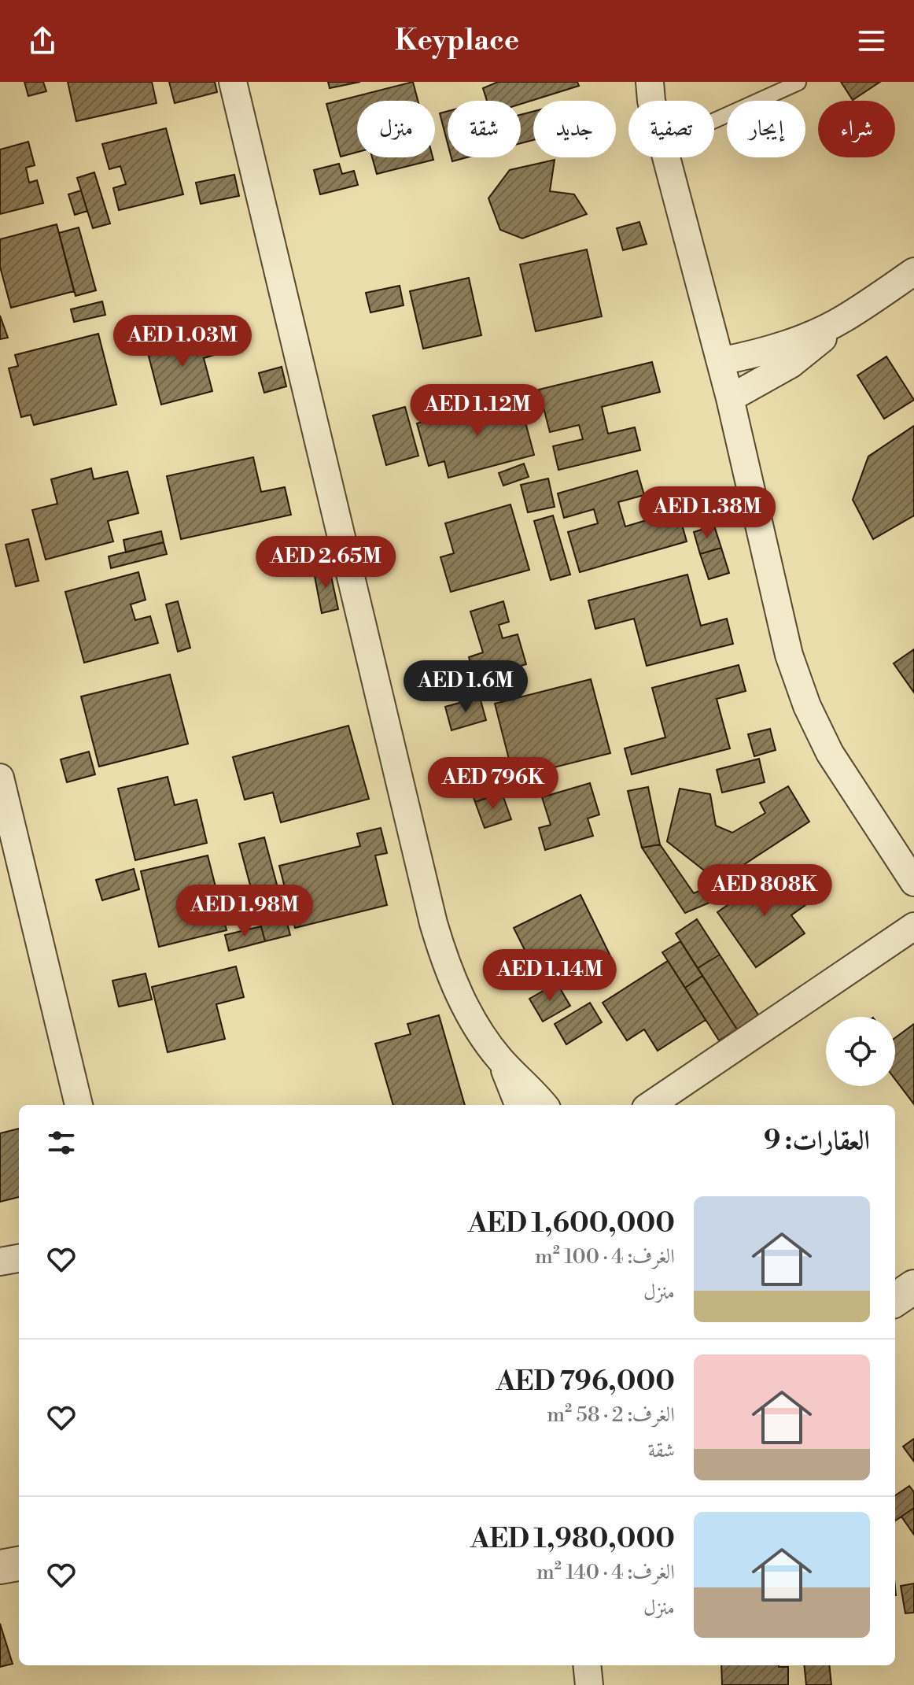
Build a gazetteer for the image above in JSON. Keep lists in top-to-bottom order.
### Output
{
  "page": {
    "header": "Keyplace",
    "chip": [
      "شراء",
      "إيجار",
      "تصفية",
      "جديد",
      "شقة",
      "منزل"
    ],
    "price": [
      "AED 1.03M",
      "AED 1.12M",
      "AED 1.38M",
      "AED 2.65M",
      "AED 1.6M",
      "AED 796K",
      "AED 808K",
      "AED 1.98M",
      "AED 1.14M"
    ],
    "heading": "العقارات: 9",
    "list": [
      {
        "name": "AED 1,600,000",
        "note": "الغرف: 4 · 100 m² · منزل"
      },
      {
        "name": "AED 796,000",
        "note": "الغرف: 2 · 58 m² · شقة"
      },
      {
        "name": "AED 1,980,000",
        "note": "الغرف: 4 · 140 m² · منزل"
      }
    ]
  }
}
